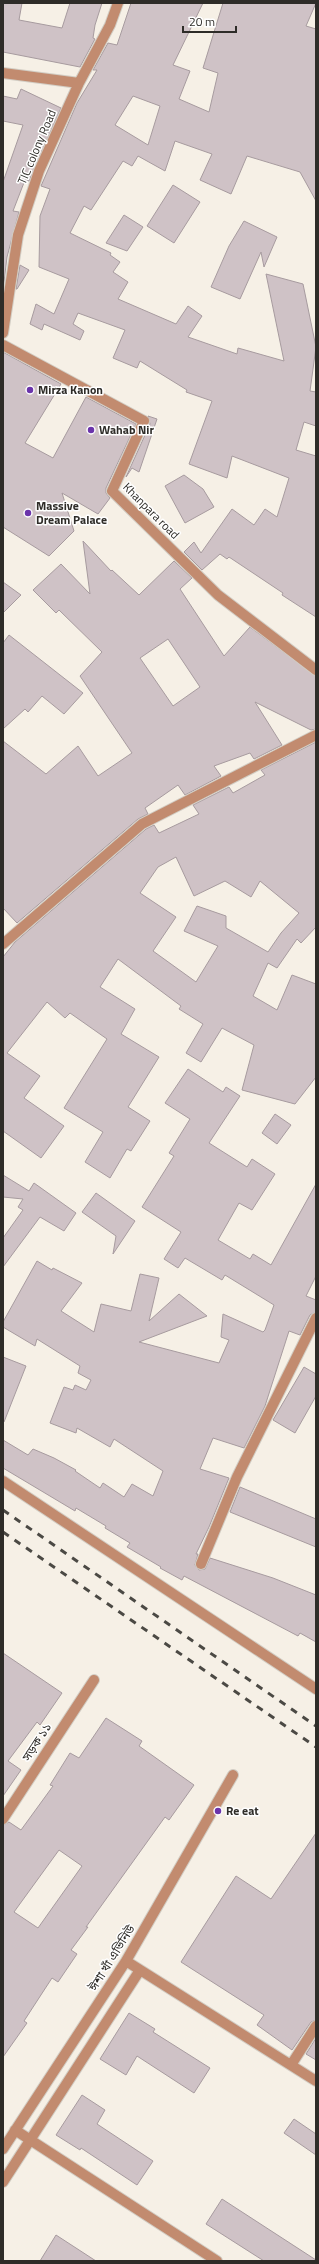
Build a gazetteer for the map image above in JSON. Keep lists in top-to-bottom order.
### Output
{
  "streets": {
    "street": [
      "TIC colony Road",
      "Khanpara road",
      "সড়ক ১১",
      "ঈশা খাঁ এভিনিউ"
    ]
  },
  "places": [
    "Mirza Kanon",
    "Wahab Nir",
    "Massive Dream Palace",
    "Re eat"
  ],
  "scale_bar": "20 m"
}
